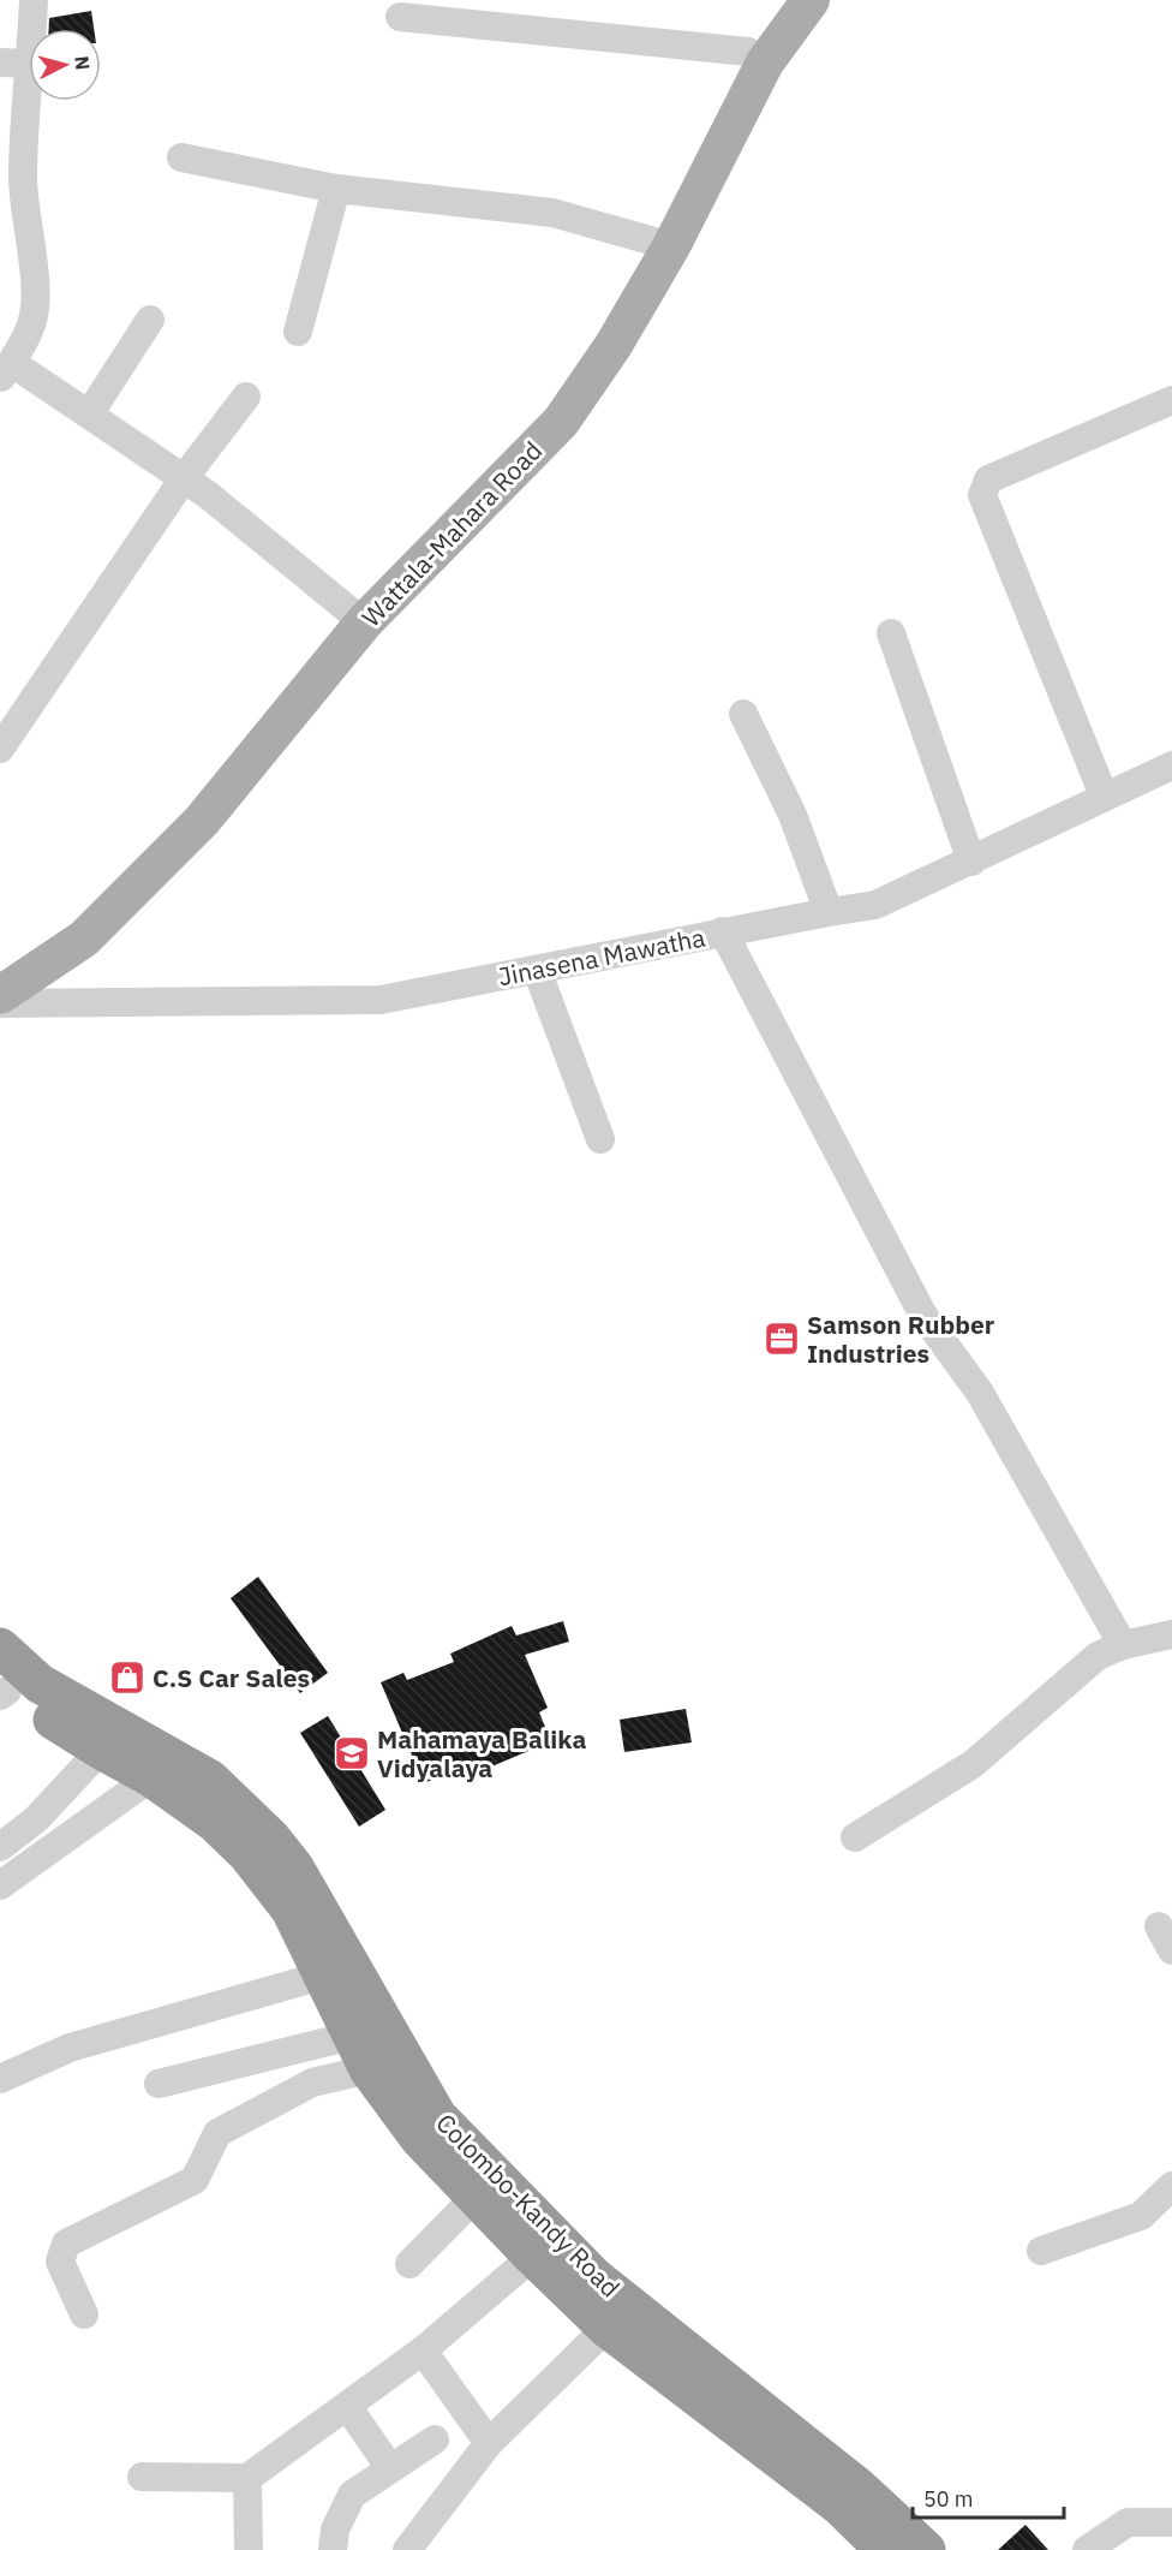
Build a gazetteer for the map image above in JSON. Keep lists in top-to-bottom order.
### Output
{
  "streets": {
    "highway": ["Colombo-Kandy Road"],
    "main road": ["Wattala-Mahara Road"],
    "street": ["Jinasena Mawatha"]
  },
  "places": {
    "office": ["Samson Rubber Industries"],
    "shop": ["C.S Car Sales"],
    "school or university": ["Mahamaya Balika Vidyalaya"]
  },
  "scale_bar": "50 m",
  "north": "right"
}
